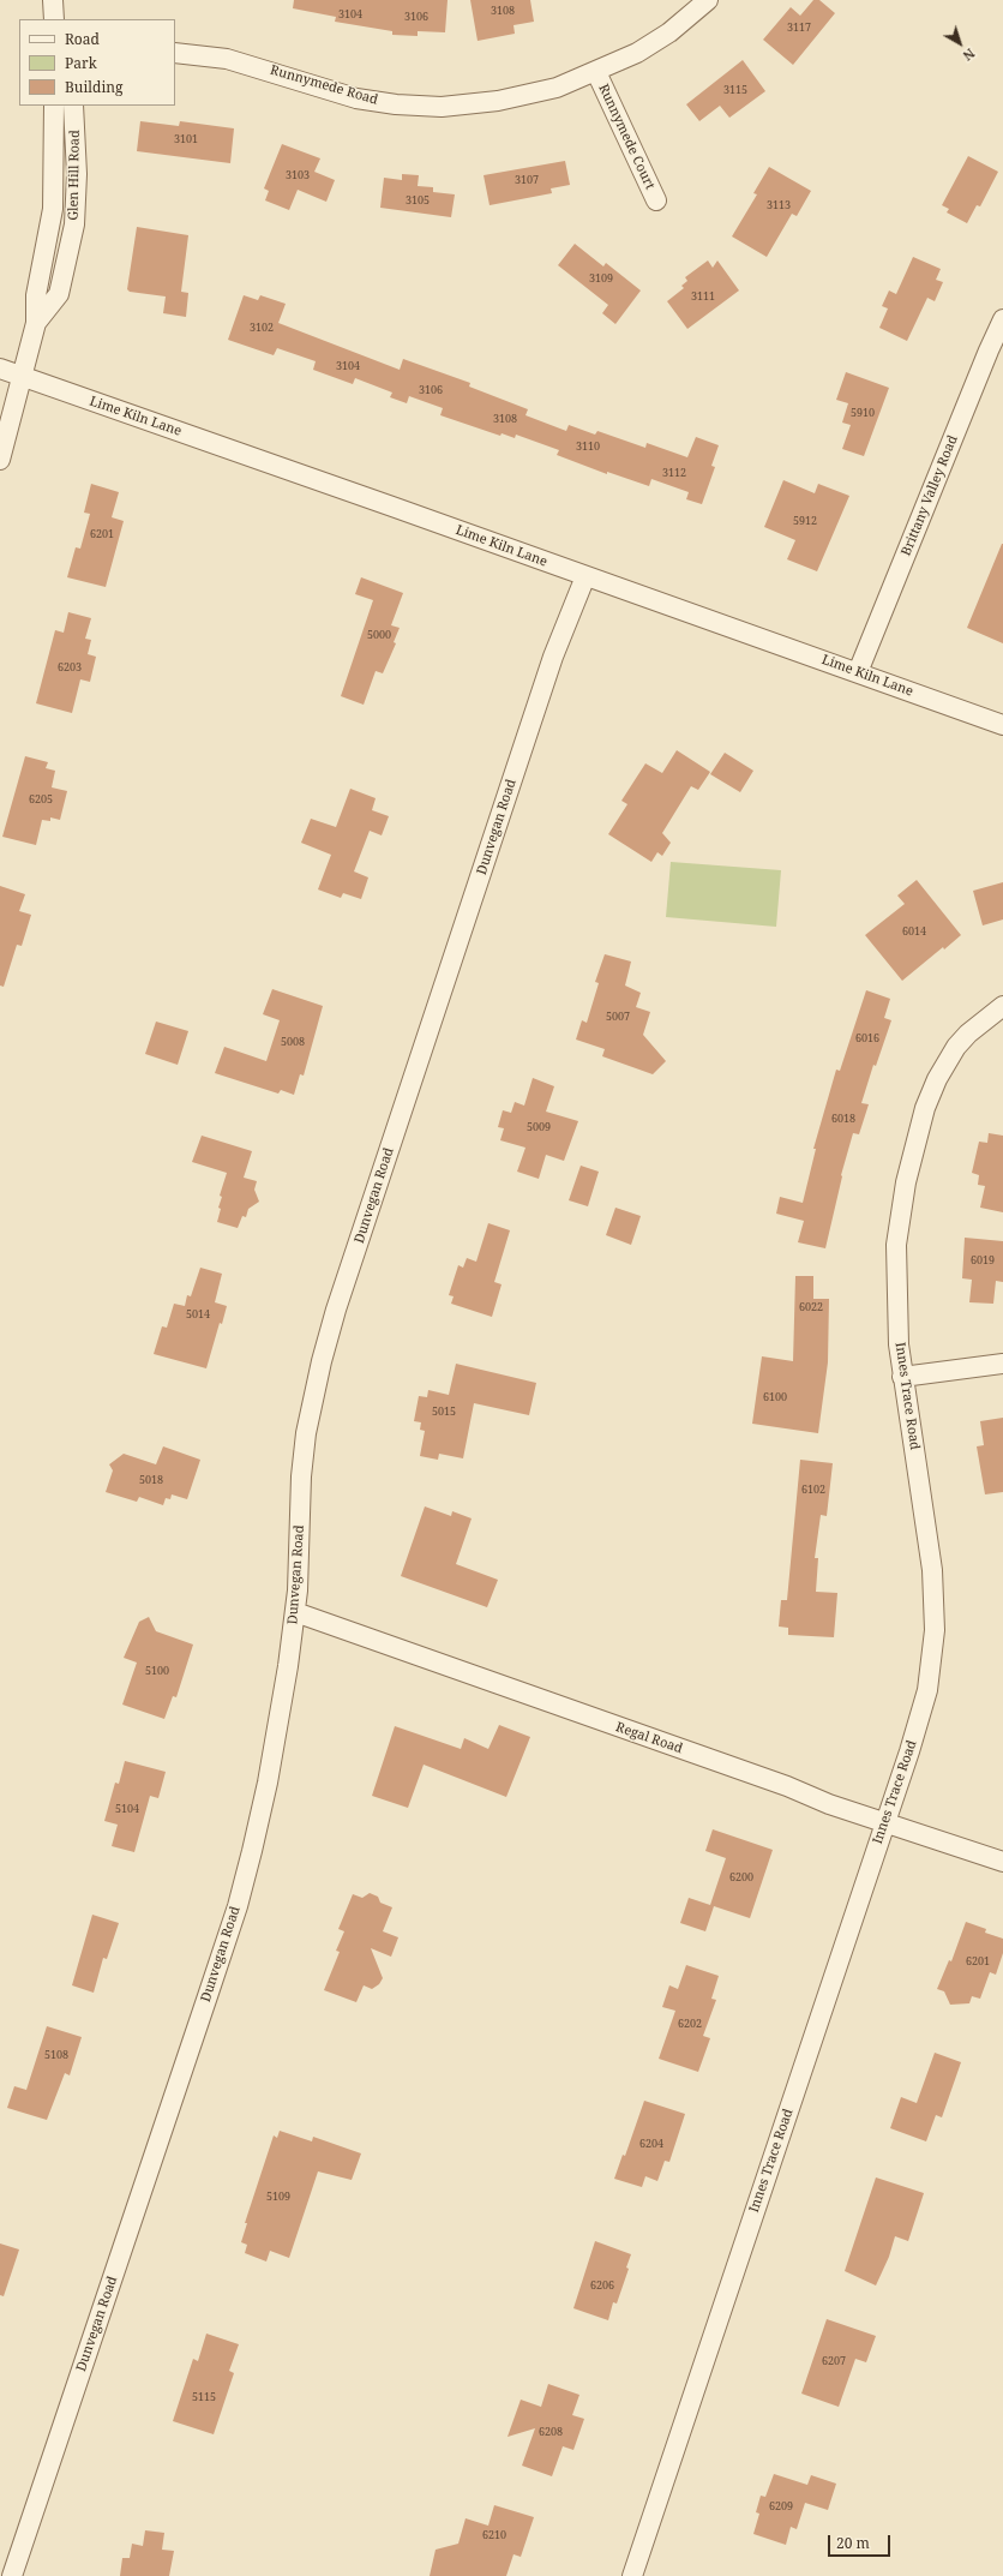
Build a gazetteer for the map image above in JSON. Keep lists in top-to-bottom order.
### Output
{
  "streets": {
    "street": [
      "Runnymede Road",
      "Runnymede Court",
      "Glen Hill Road",
      "Lime Kiln Lane",
      "Brittany Valley Road",
      "Dunvegan Road",
      "Innes Trace Road",
      "Regal Road"
    ]
  },
  "crossings": [
    ["Runnymede Road", "Runnymede Court"],
    ["Glen Hill Road", "Lime Kiln Lane"],
    ["Lime Kiln Lane", "Brittany Valley Road"],
    ["Lime Kiln Lane", "Dunvegan Road"],
    ["Dunvegan Road", "Regal Road"],
    ["Innes Trace Road", "Regal Road"]
  ],
  "house_numbers": [
    "3108",
    "3104",
    "3106",
    "3117",
    "3115",
    "3101",
    "3103",
    "3107",
    "3105",
    "3113",
    "3109",
    "3111",
    "3102",
    "3104",
    "3106",
    "5910",
    "3108",
    "3110",
    "3112",
    "5912",
    "6201",
    "5000",
    "6203",
    "6205",
    "6014",
    "5007",
    "6016",
    "5008",
    "6018",
    "5009",
    "6019",
    "6022",
    "5014",
    "6100",
    "5015",
    "5018",
    "6102",
    "5100",
    "5104",
    "6200",
    "6201",
    "6202",
    "5108",
    "6204",
    "5109",
    "6206",
    "6207",
    "5115",
    "6208",
    "6209",
    "6210"
  ],
  "legend": ["Road", "Park", "Building"],
  "scale_bar": "20 m",
  "north": "bottom right"
}
